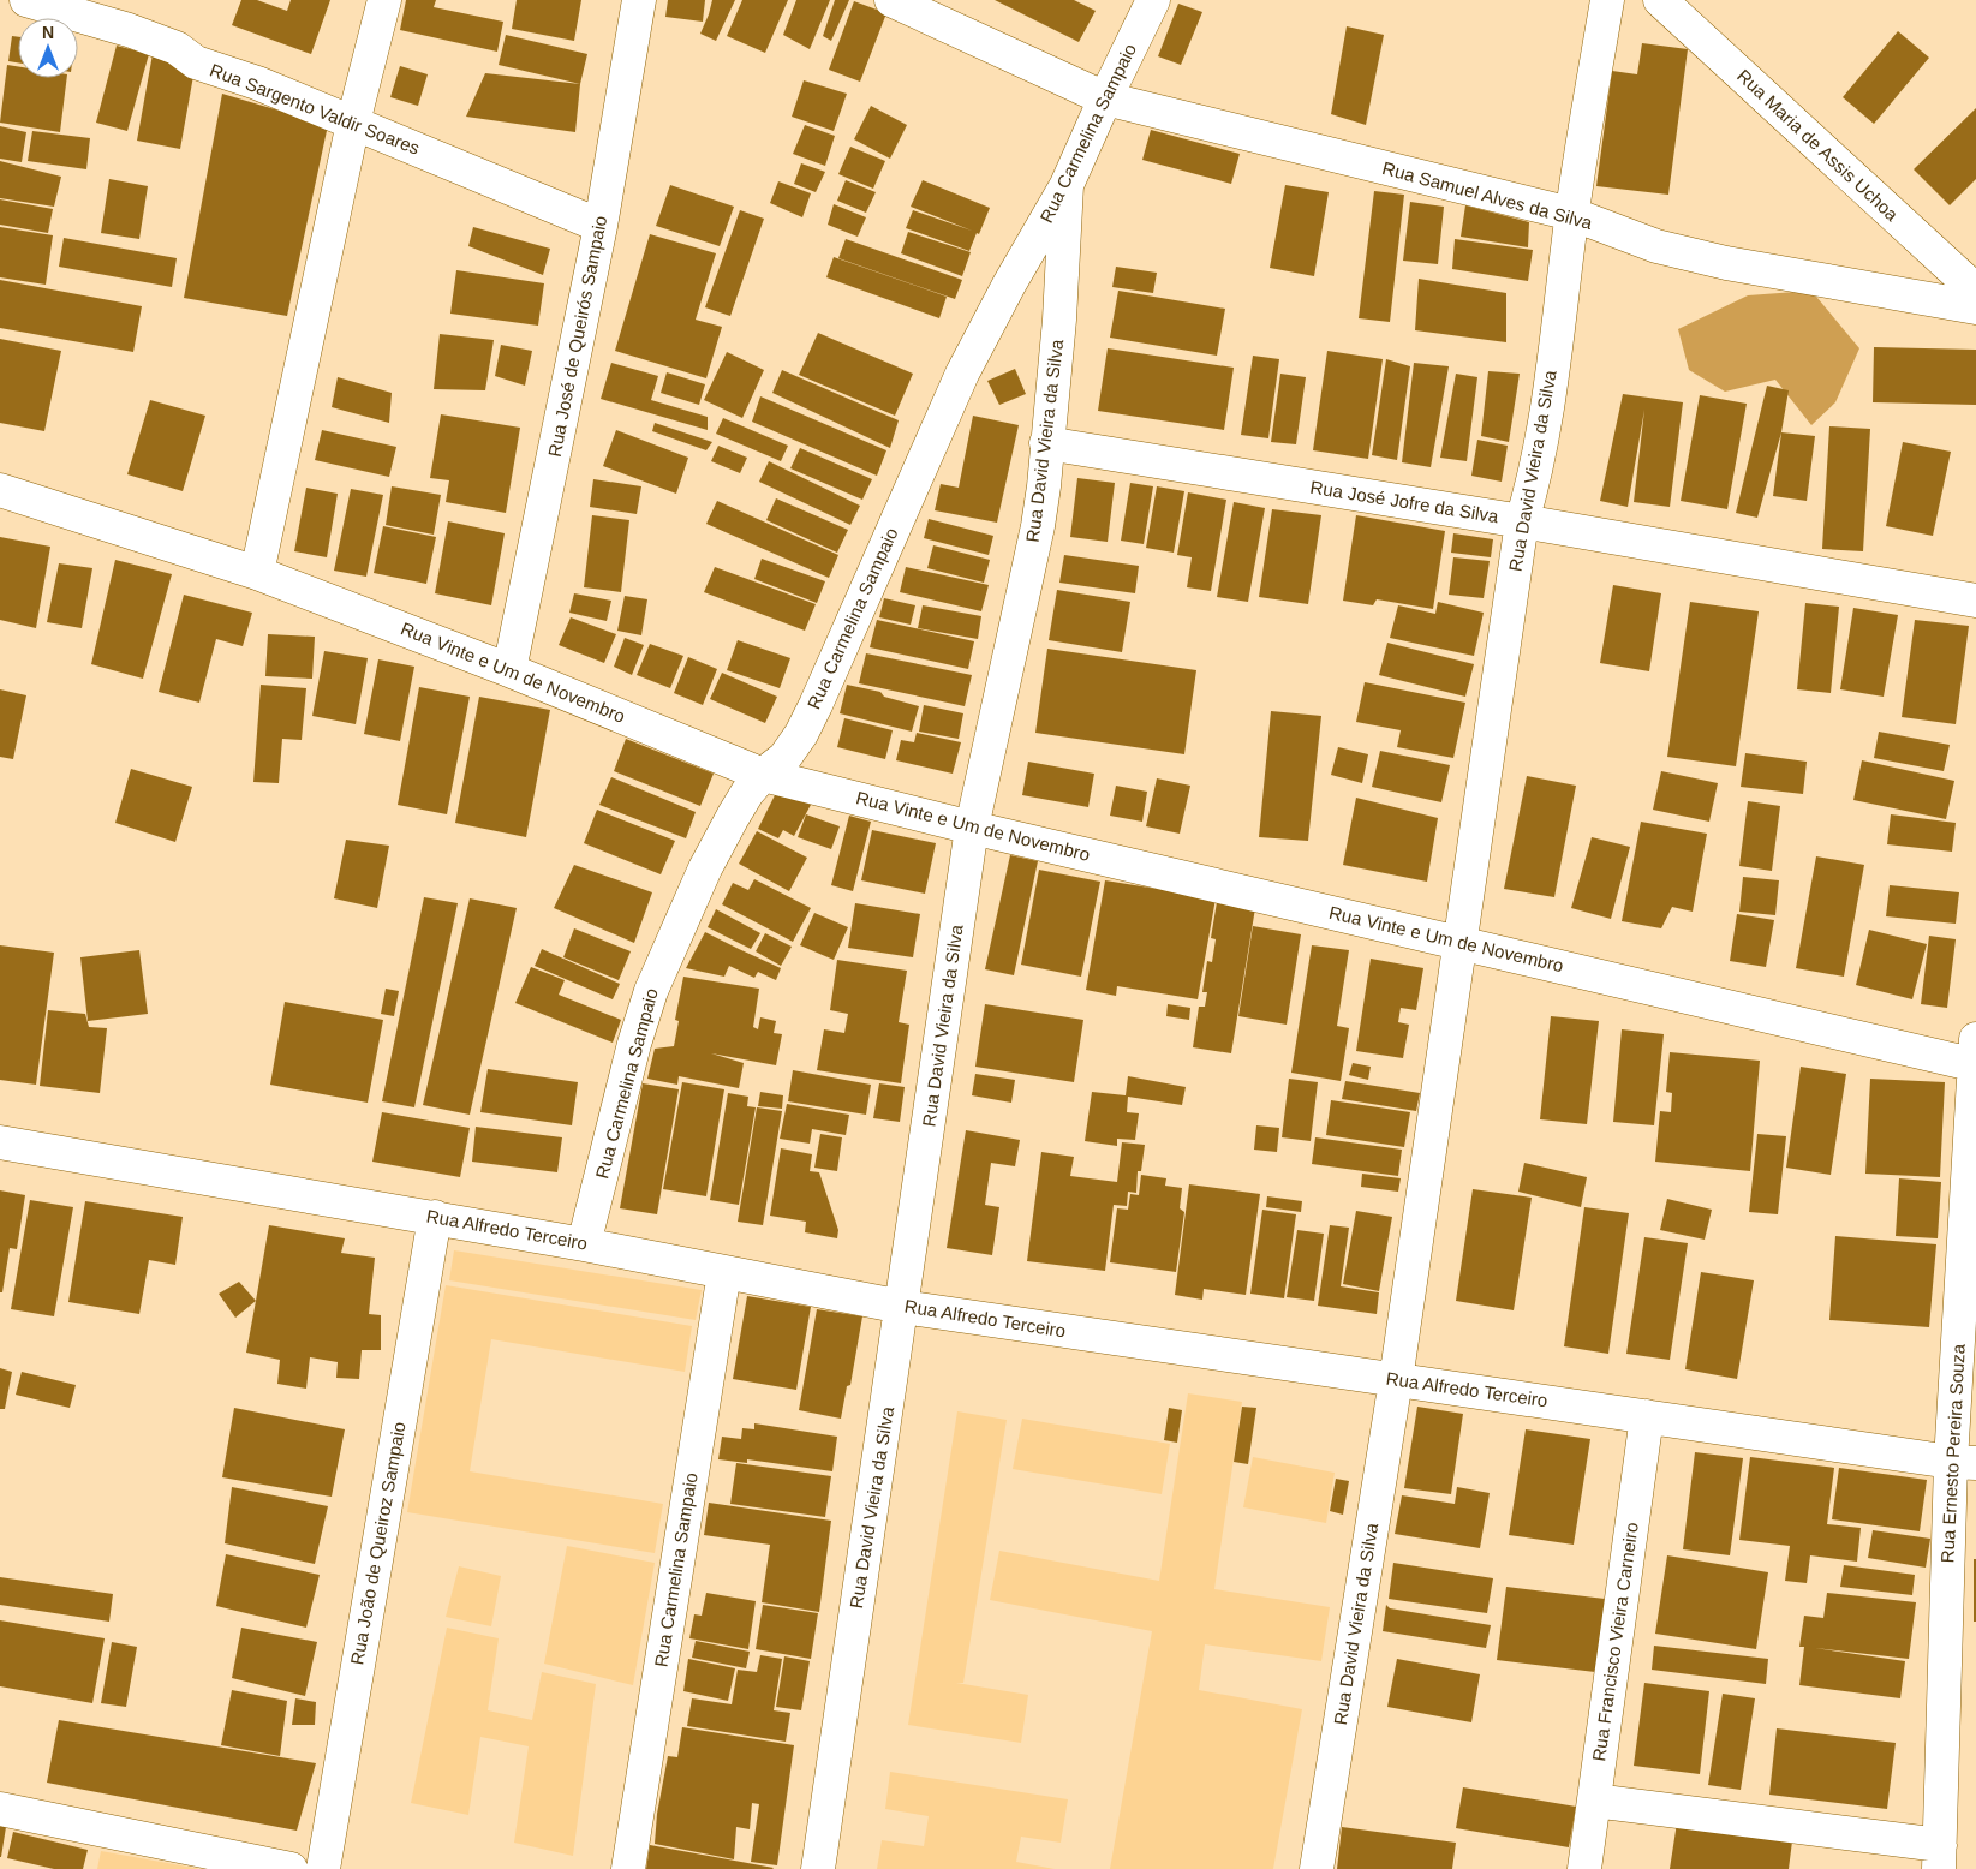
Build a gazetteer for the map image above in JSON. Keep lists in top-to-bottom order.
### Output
{
  "streets": {
    "street": [
      "Rua Sargento Valdir Soares",
      "Rua Carmelina Sampaio",
      "Rua Maria de Assis Uchoa",
      "Rua Samuel Alves da Silva",
      "Rua José de Queirós Sampaio",
      "Rua David Vieira da Silva",
      "Rua José Jofre da Silva",
      "Rua Vinte e Um de Novembro",
      "Rua Alfredo Terceiro",
      "Rua Ernesto Pereira Souza",
      "Rua João de Queiroz Sampaio",
      "Rua Francisco Vieira Carneiro"
    ]
  },
  "crossings": [
    ["Rua Sargento Valdir Soares", "Rua José de Queirós Sampaio"],
    ["Rua Carmelina Sampaio", "Rua Samuel Alves da Silva"],
    ["Rua Carmelina Sampaio", "Rua David Vieira da Silva"],
    ["Rua Carmelina Sampaio", "Rua Vinte e Um de Novembro"],
    ["Rua Carmelina Sampaio", "Rua Alfredo Terceiro"],
    ["Rua Samuel Alves da Silva", "Rua David Vieira da Silva"],
    ["Rua José de Queirós Sampaio", "Rua Vinte e Um de Novembro"],
    ["Rua David Vieira da Silva", "Rua José Jofre da Silva"],
    ["Rua David Vieira da Silva", "Rua Vinte e Um de Novembro"],
    ["Rua David Vieira da Silva", "Rua Alfredo Terceiro"],
    ["Rua Vinte e Um de Novembro", "Rua Ernesto Pereira Souza"],
    ["Rua Alfredo Terceiro", "Rua Ernesto Pereira Souza"],
    ["Rua Alfredo Terceiro", "Rua João de Queiroz Sampaio"],
    ["Rua Alfredo Terceiro", "Rua Francisco Vieira Carneiro"]
  ],
  "north": "top"
}
